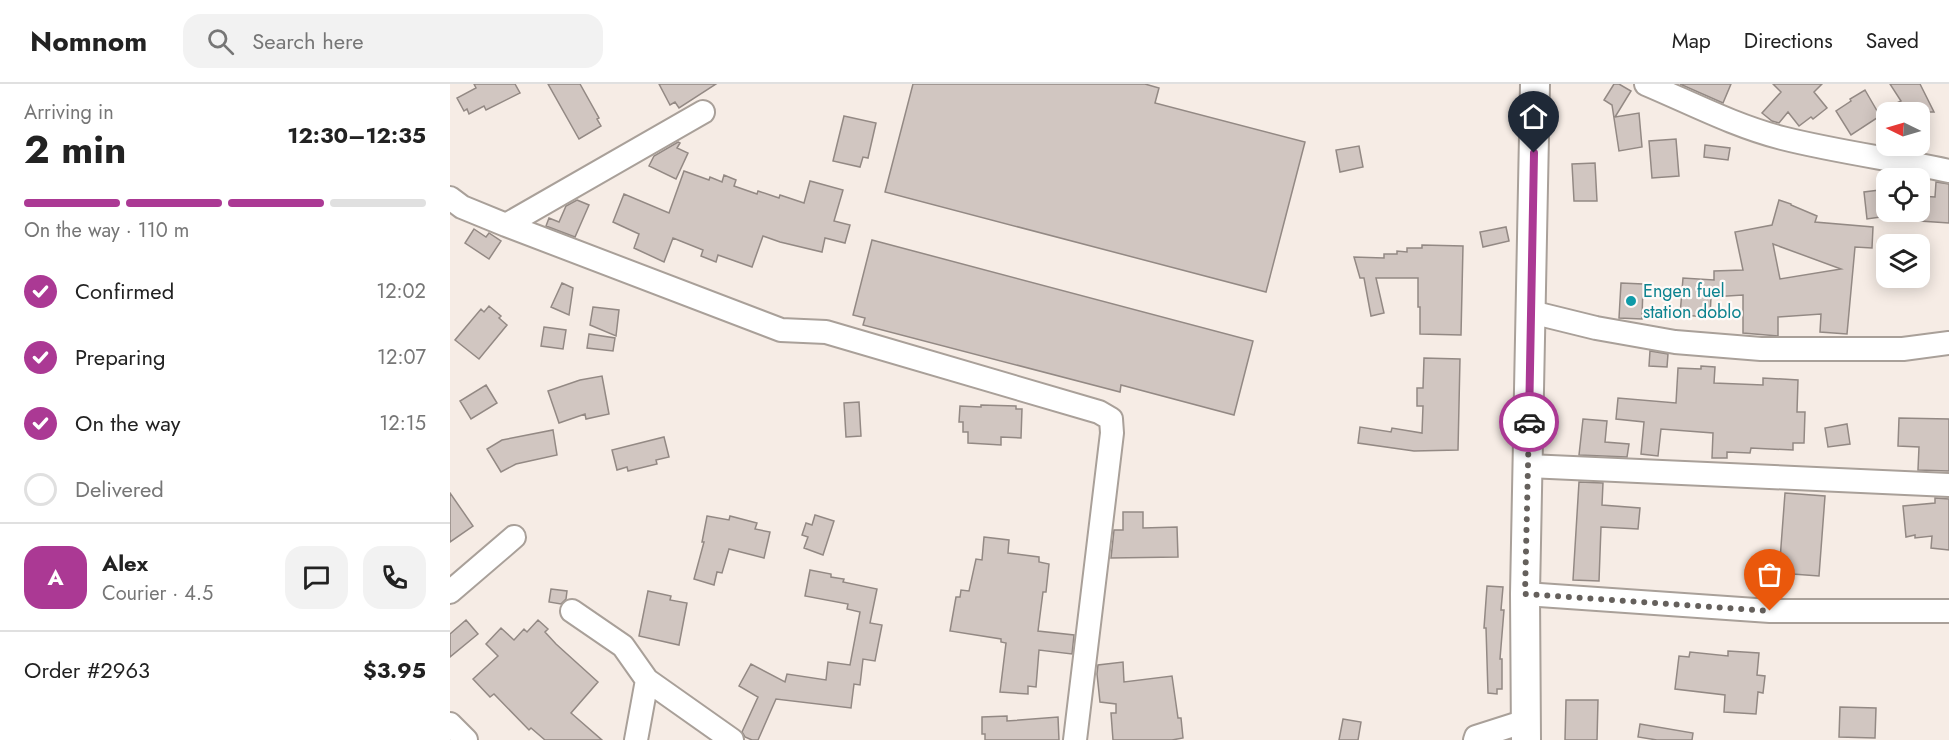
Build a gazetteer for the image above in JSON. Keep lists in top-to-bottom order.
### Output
{
  "places": ["Engen fuel station doblo"],
  "north": "left",
  "page": {
    "header": "Nomnom",
    "search": "Search here",
    "nav": ["Map", "Directions", "Saved"],
    "heading": ["2 min", "Arriving in", "12:30–12:35"],
    "panel": [
      "Alex",
      "Courier · 4.5",
      "Order #2963",
      "$3.95"
    ],
    "bar": "On the way · 110 m",
    "list": [
      ["Confirmed", "12:02"],
      ["Preparing", "12:07"],
      ["On the way", "12:15"],
      "Delivered"
    ],
    "round": "A"
  }
}
